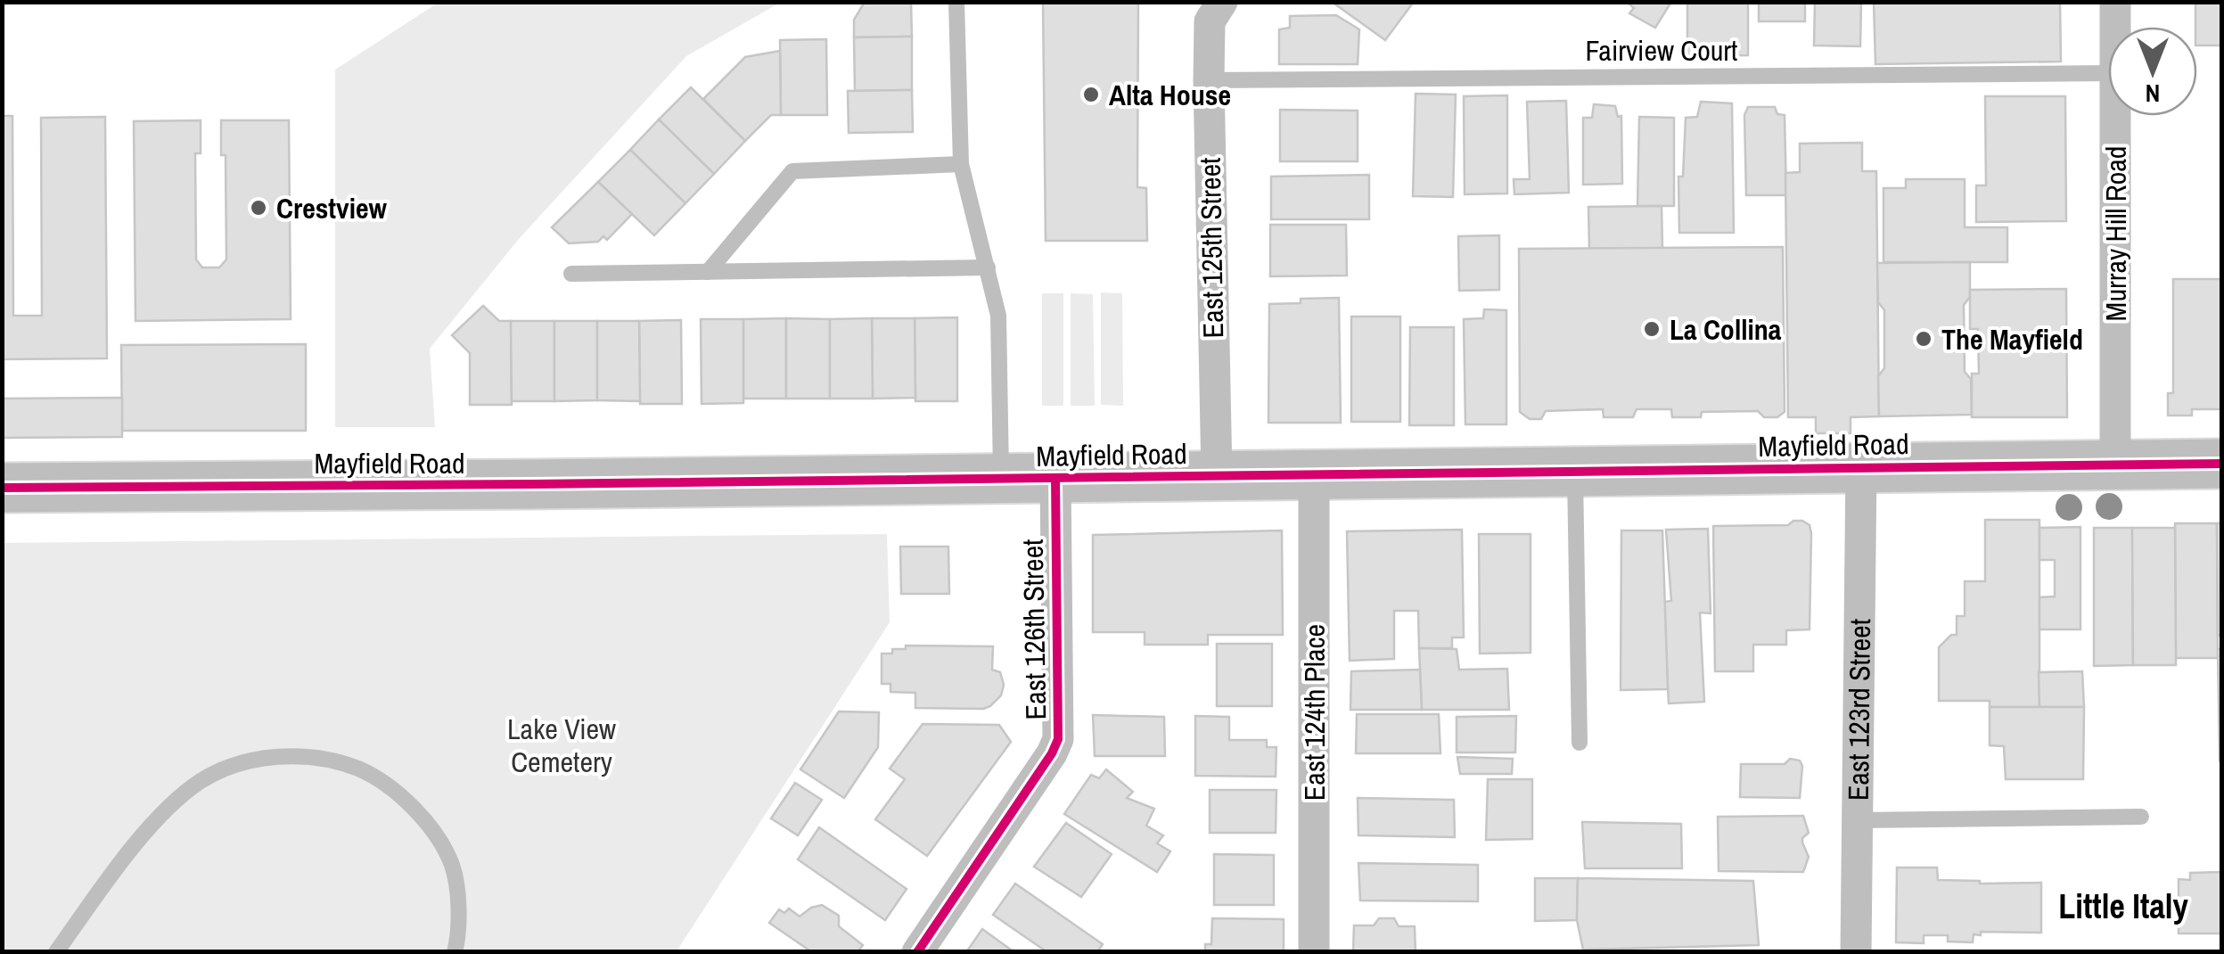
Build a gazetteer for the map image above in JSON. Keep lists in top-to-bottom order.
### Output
{
  "streets": {
    "main road": ["Mayfield Road"],
    "street": [
      "Murray Hill Road",
      "East 125th Street",
      "East 126th Street",
      "East 123rd Street",
      "East 124th Place"
    ],
    "lane": ["Fairview Court"]
  },
  "crossings": [
    ["Fairview Court", "East 125th Street"],
    ["Murray Hill Road", "Mayfield Road"],
    ["East 125th Street", "Mayfield Road"],
    ["Mayfield Road", "East 126th Street"],
    ["Mayfield Road", "East 123rd Street"],
    ["Mayfield Road", "East 124th Place"]
  ],
  "districts": ["Little Italy"],
  "parks": ["Lake View Cemetery"],
  "places": [
    "Alta House",
    "Crestview",
    "La Collina",
    "The Mayfield"
  ],
  "north": "bottom"
}
